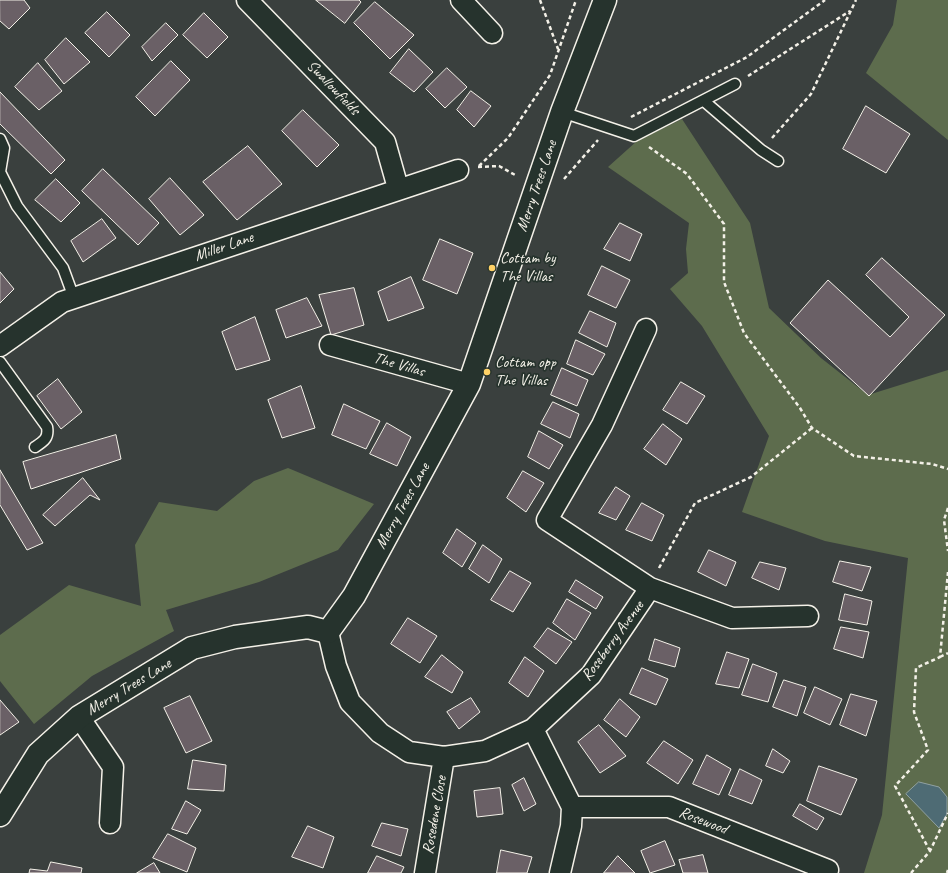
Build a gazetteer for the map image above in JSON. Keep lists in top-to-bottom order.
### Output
{
  "streets": {
    "street": [
      "Swallowfields",
      "Merry Trees Lane",
      "Miller Lane",
      "The Villas",
      "Roseberry Avenue",
      "Rosedene Close",
      "Rosewood"
    ]
  },
  "crossings": [
    ["Swallowfields", "Miller Lane"],
    ["Merry Trees Lane", "The Villas"],
    ["Merry Trees Lane", "Roseberry Avenue"],
    ["Roseberry Avenue", "Rosedene Close"]
  ],
  "places": ["Cottam by The Villas", "Cottam opp The Villas"]
}
